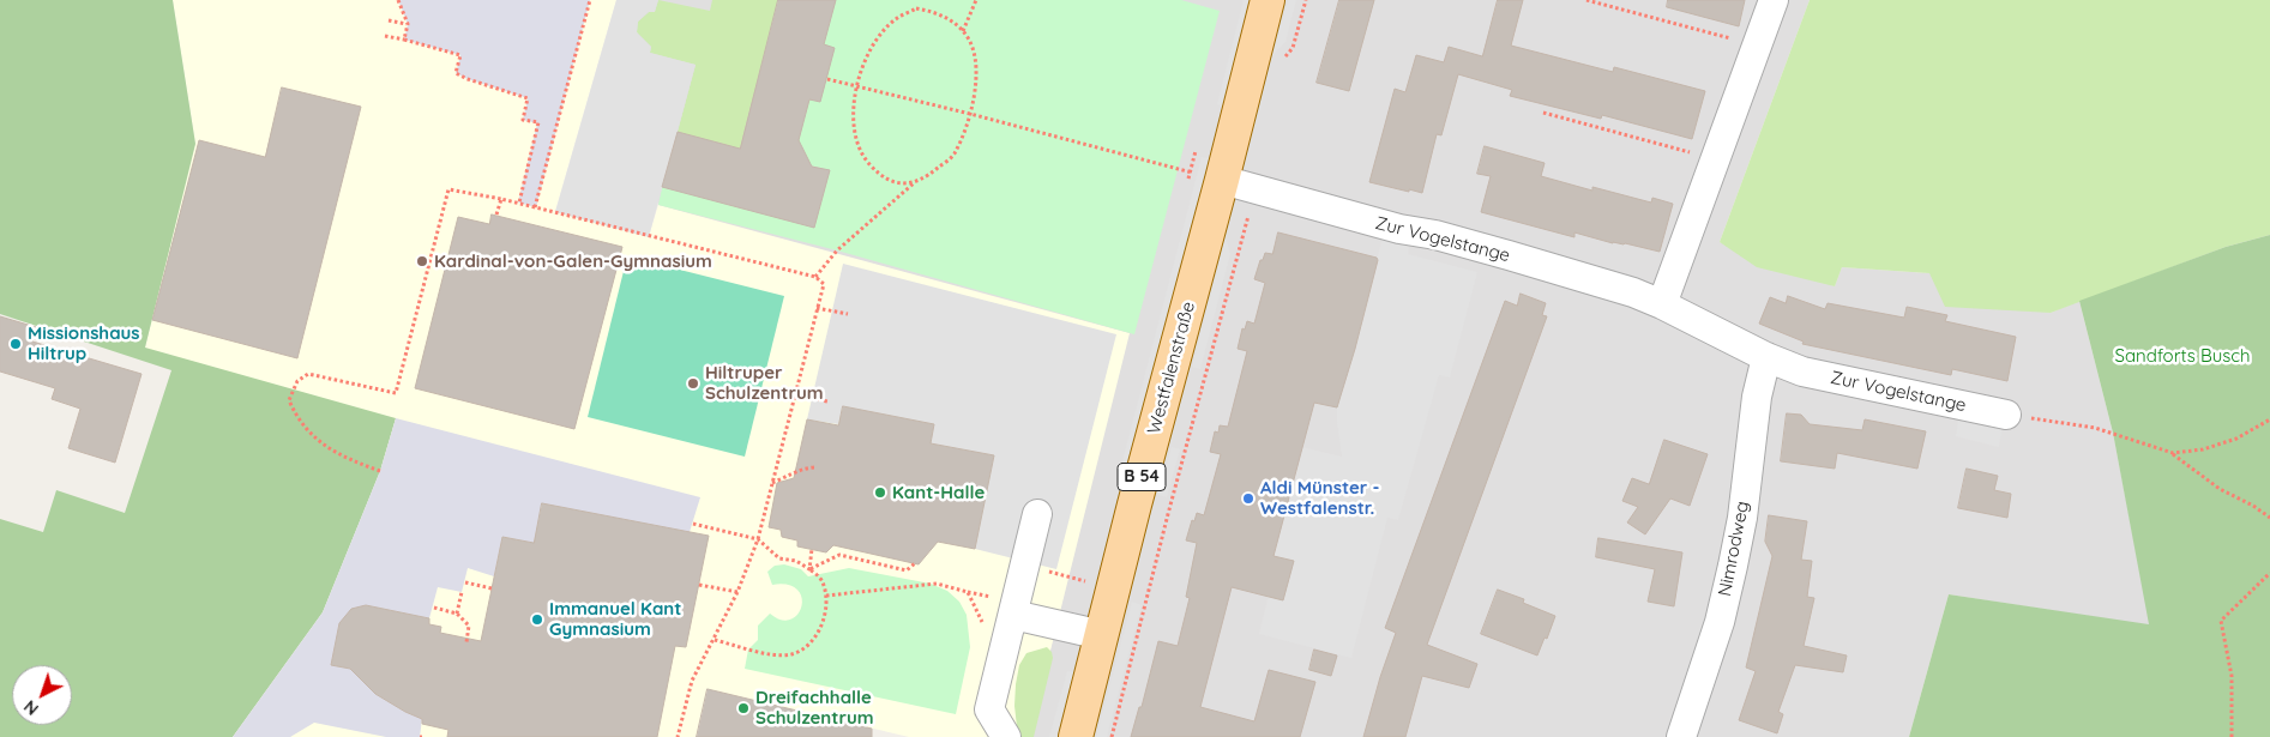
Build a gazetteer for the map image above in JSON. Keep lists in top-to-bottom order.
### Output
{
  "streets": {
    "main road": ["Westfalenstraße", "B 54"],
    "street": ["Zur Vogelstange", "Nimrodweg"]
  },
  "crossings": [
    ["Zur Vogelstange", "Westfalenstraße"],
    ["Zur Vogelstange", "Nimrodweg"]
  ],
  "parks": ["Sandforts Busch"],
  "places": [
    "Kardinal-von-Galen-Gymnasium",
    "Missionshaus Hiltrup",
    "Hiltruper Schulzentrum",
    "Kant-Halle",
    "Aldi Münster - Westfalenstr.",
    "Immanuel Kant Gymnasium",
    "Dreifachhalle Schulzentrum"
  ],
  "north": "bottom left"
}
